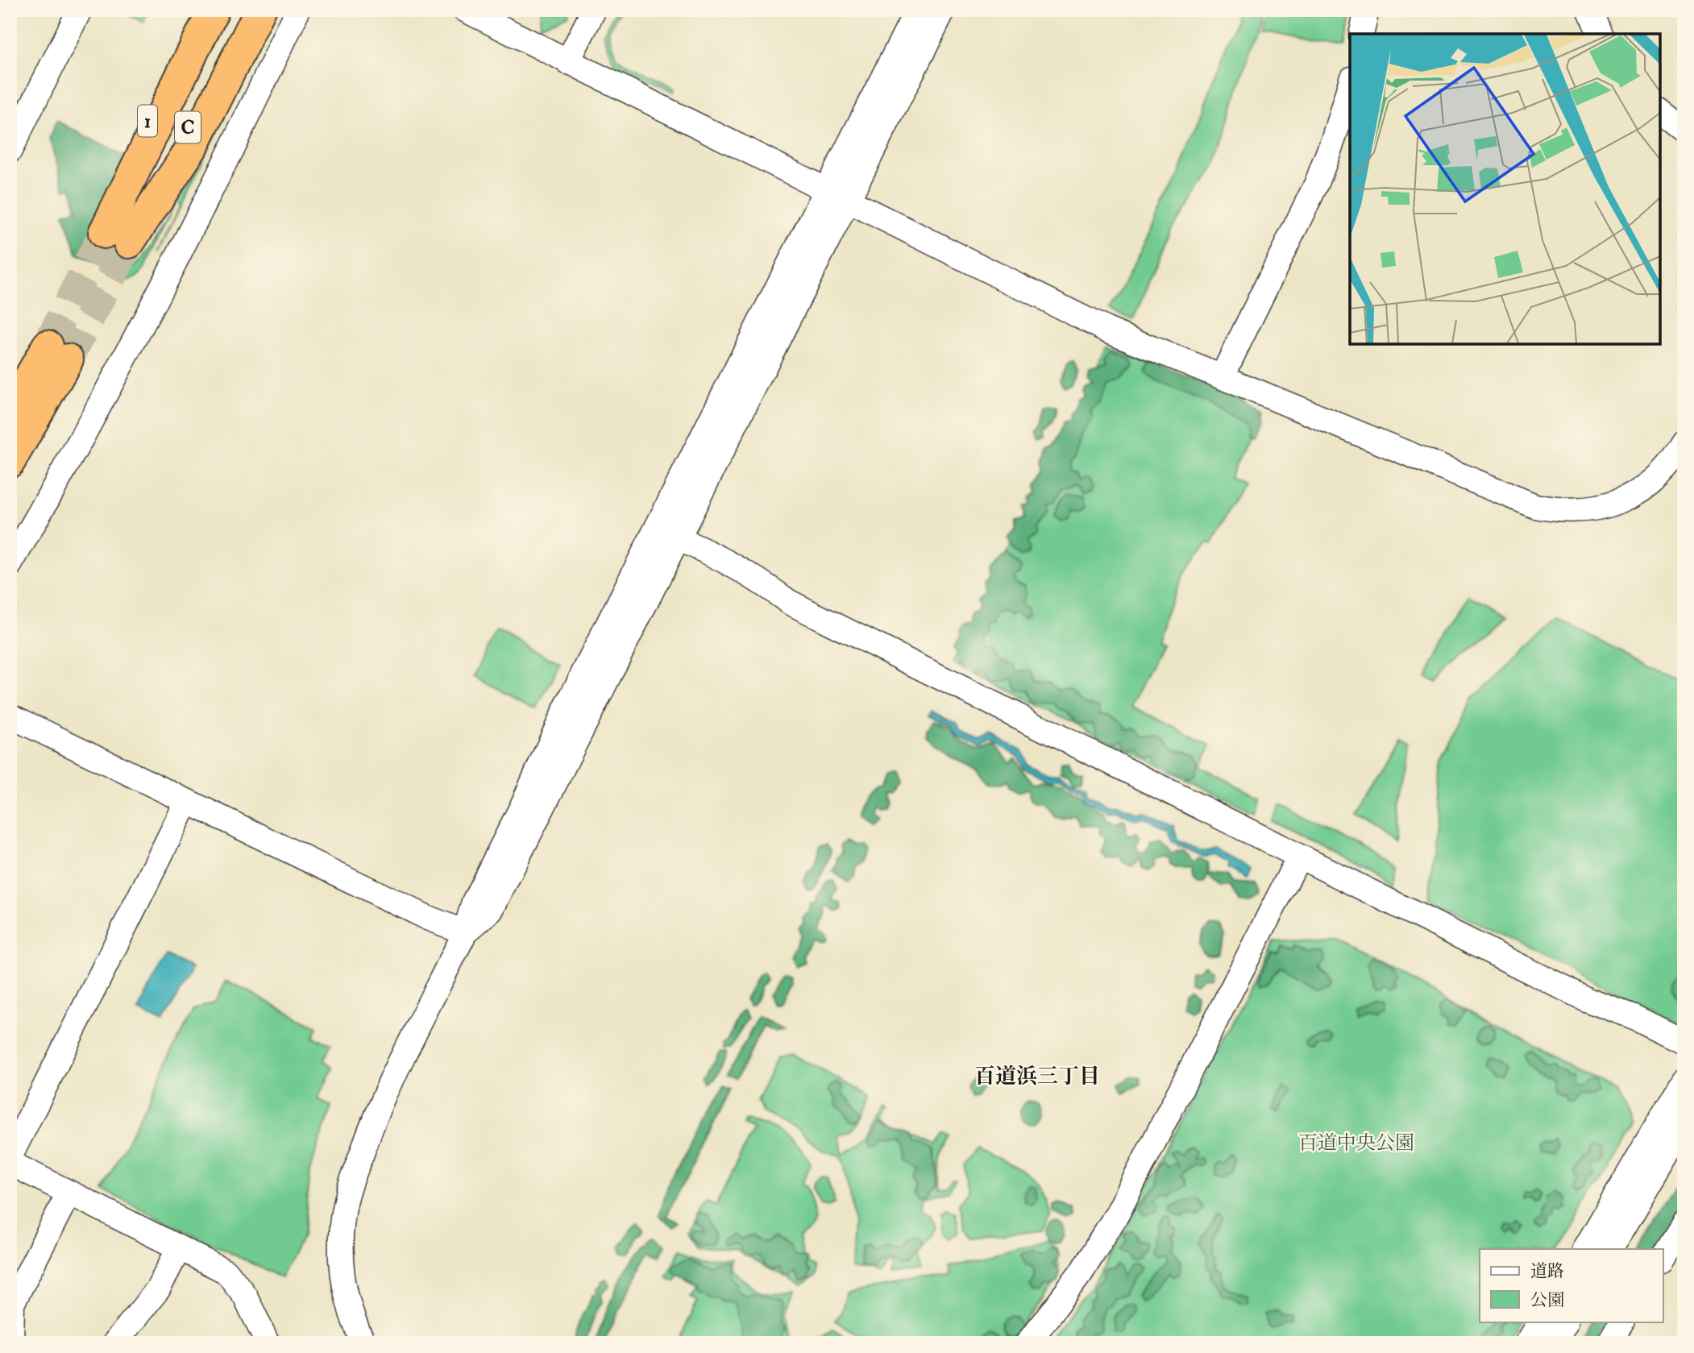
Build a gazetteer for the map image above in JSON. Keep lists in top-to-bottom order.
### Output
{
  "streets": {
    "highway": ["1", "C"]
  },
  "crossings": [
    ["1", "C"]
  ],
  "districts": ["百道浜三丁目"],
  "parks": ["百道中央公園"],
  "legend": ["道路", "公園"]
}
